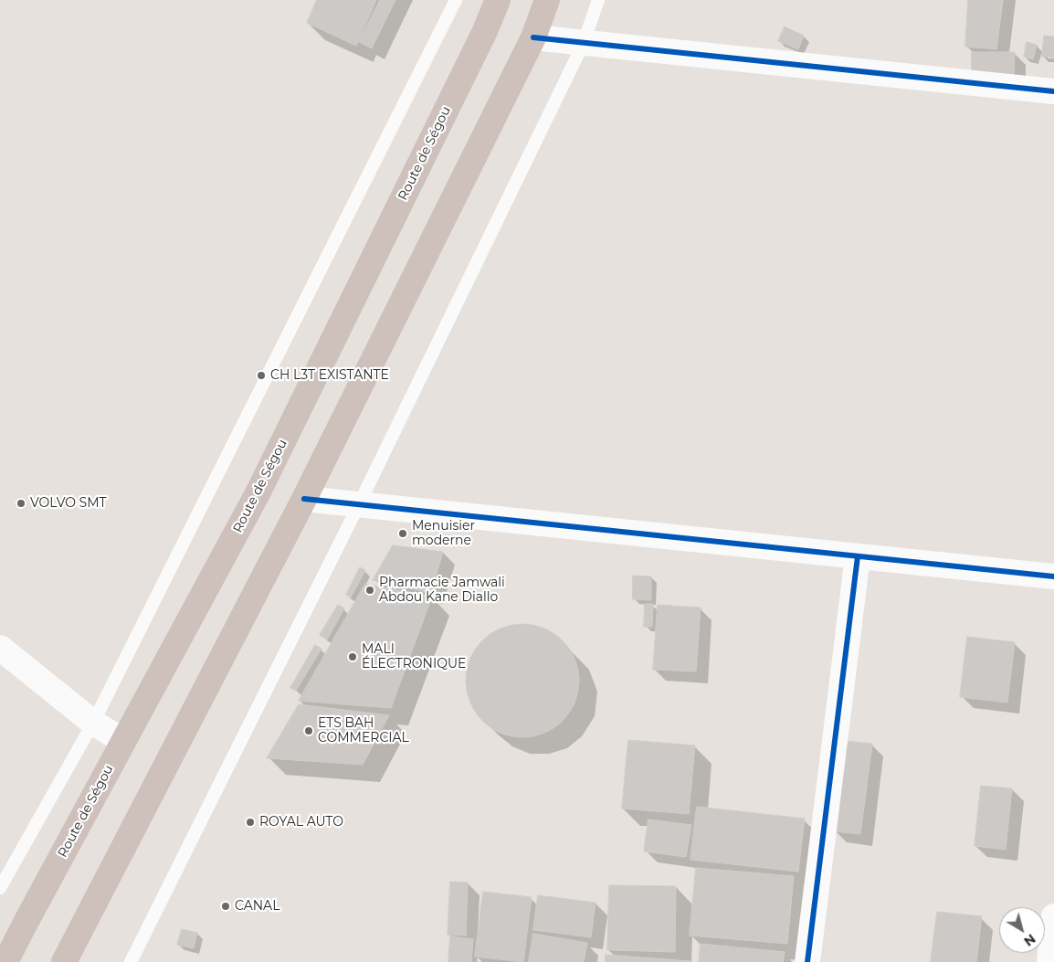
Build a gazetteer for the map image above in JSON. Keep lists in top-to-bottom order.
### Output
{
  "streets": {
    "highway": ["Route de Ségou"]
  },
  "places": [
    "CH L3T EXISTANTE",
    "VOLVO SMT",
    "Menuisier moderne",
    "Pharmacie Jamwali Abdou Kane Diallo",
    "MALI ÉLECTRONIQUE",
    "ETS BAH COMMERCIAL",
    "ROYAL AUTO",
    "CANAL"
  ],
  "north": "bottom right"
}
